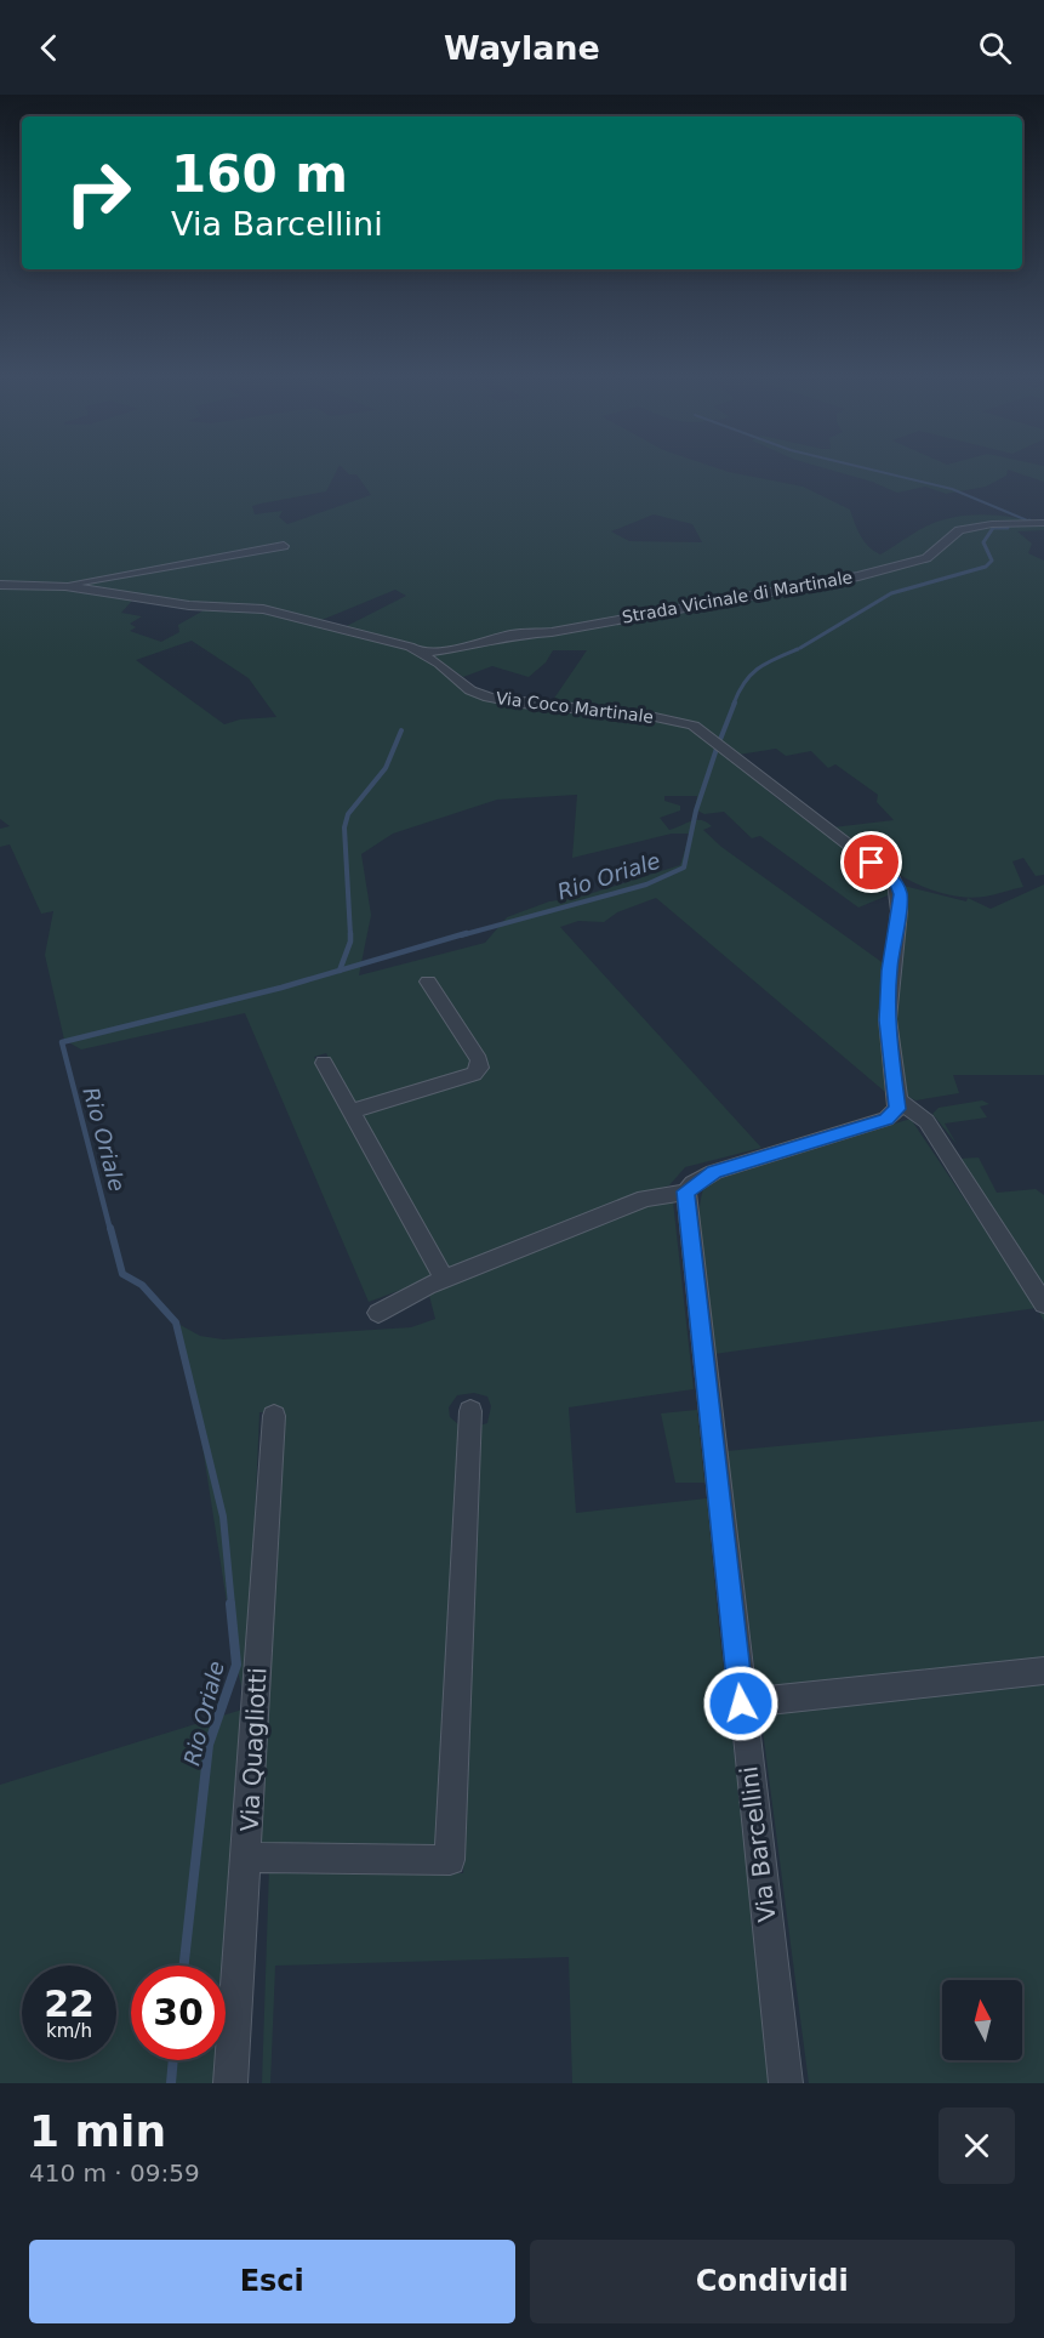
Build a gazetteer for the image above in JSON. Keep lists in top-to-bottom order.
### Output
{
  "streets": {
    "street": [
      "Strada Vicinale di Martinale",
      "Via Coco Martinale",
      "Via Quagliotti",
      "Via Barcellini"
    ]
  },
  "crossings": [
    ["Strada Vicinale di Martinale", "Via Coco Martinale"]
  ],
  "water": ["Rio Oriale"],
  "north": "top",
  "page": {
    "header": "Waylane",
    "turn": ["160 m", "Via Barcellini"],
    "speed": "22 km/h",
    "limit": "30",
    "heading": ["1 min", "410 m · 09:59"],
    "buttons": ["Esci", "Condividi"]
  }
}
